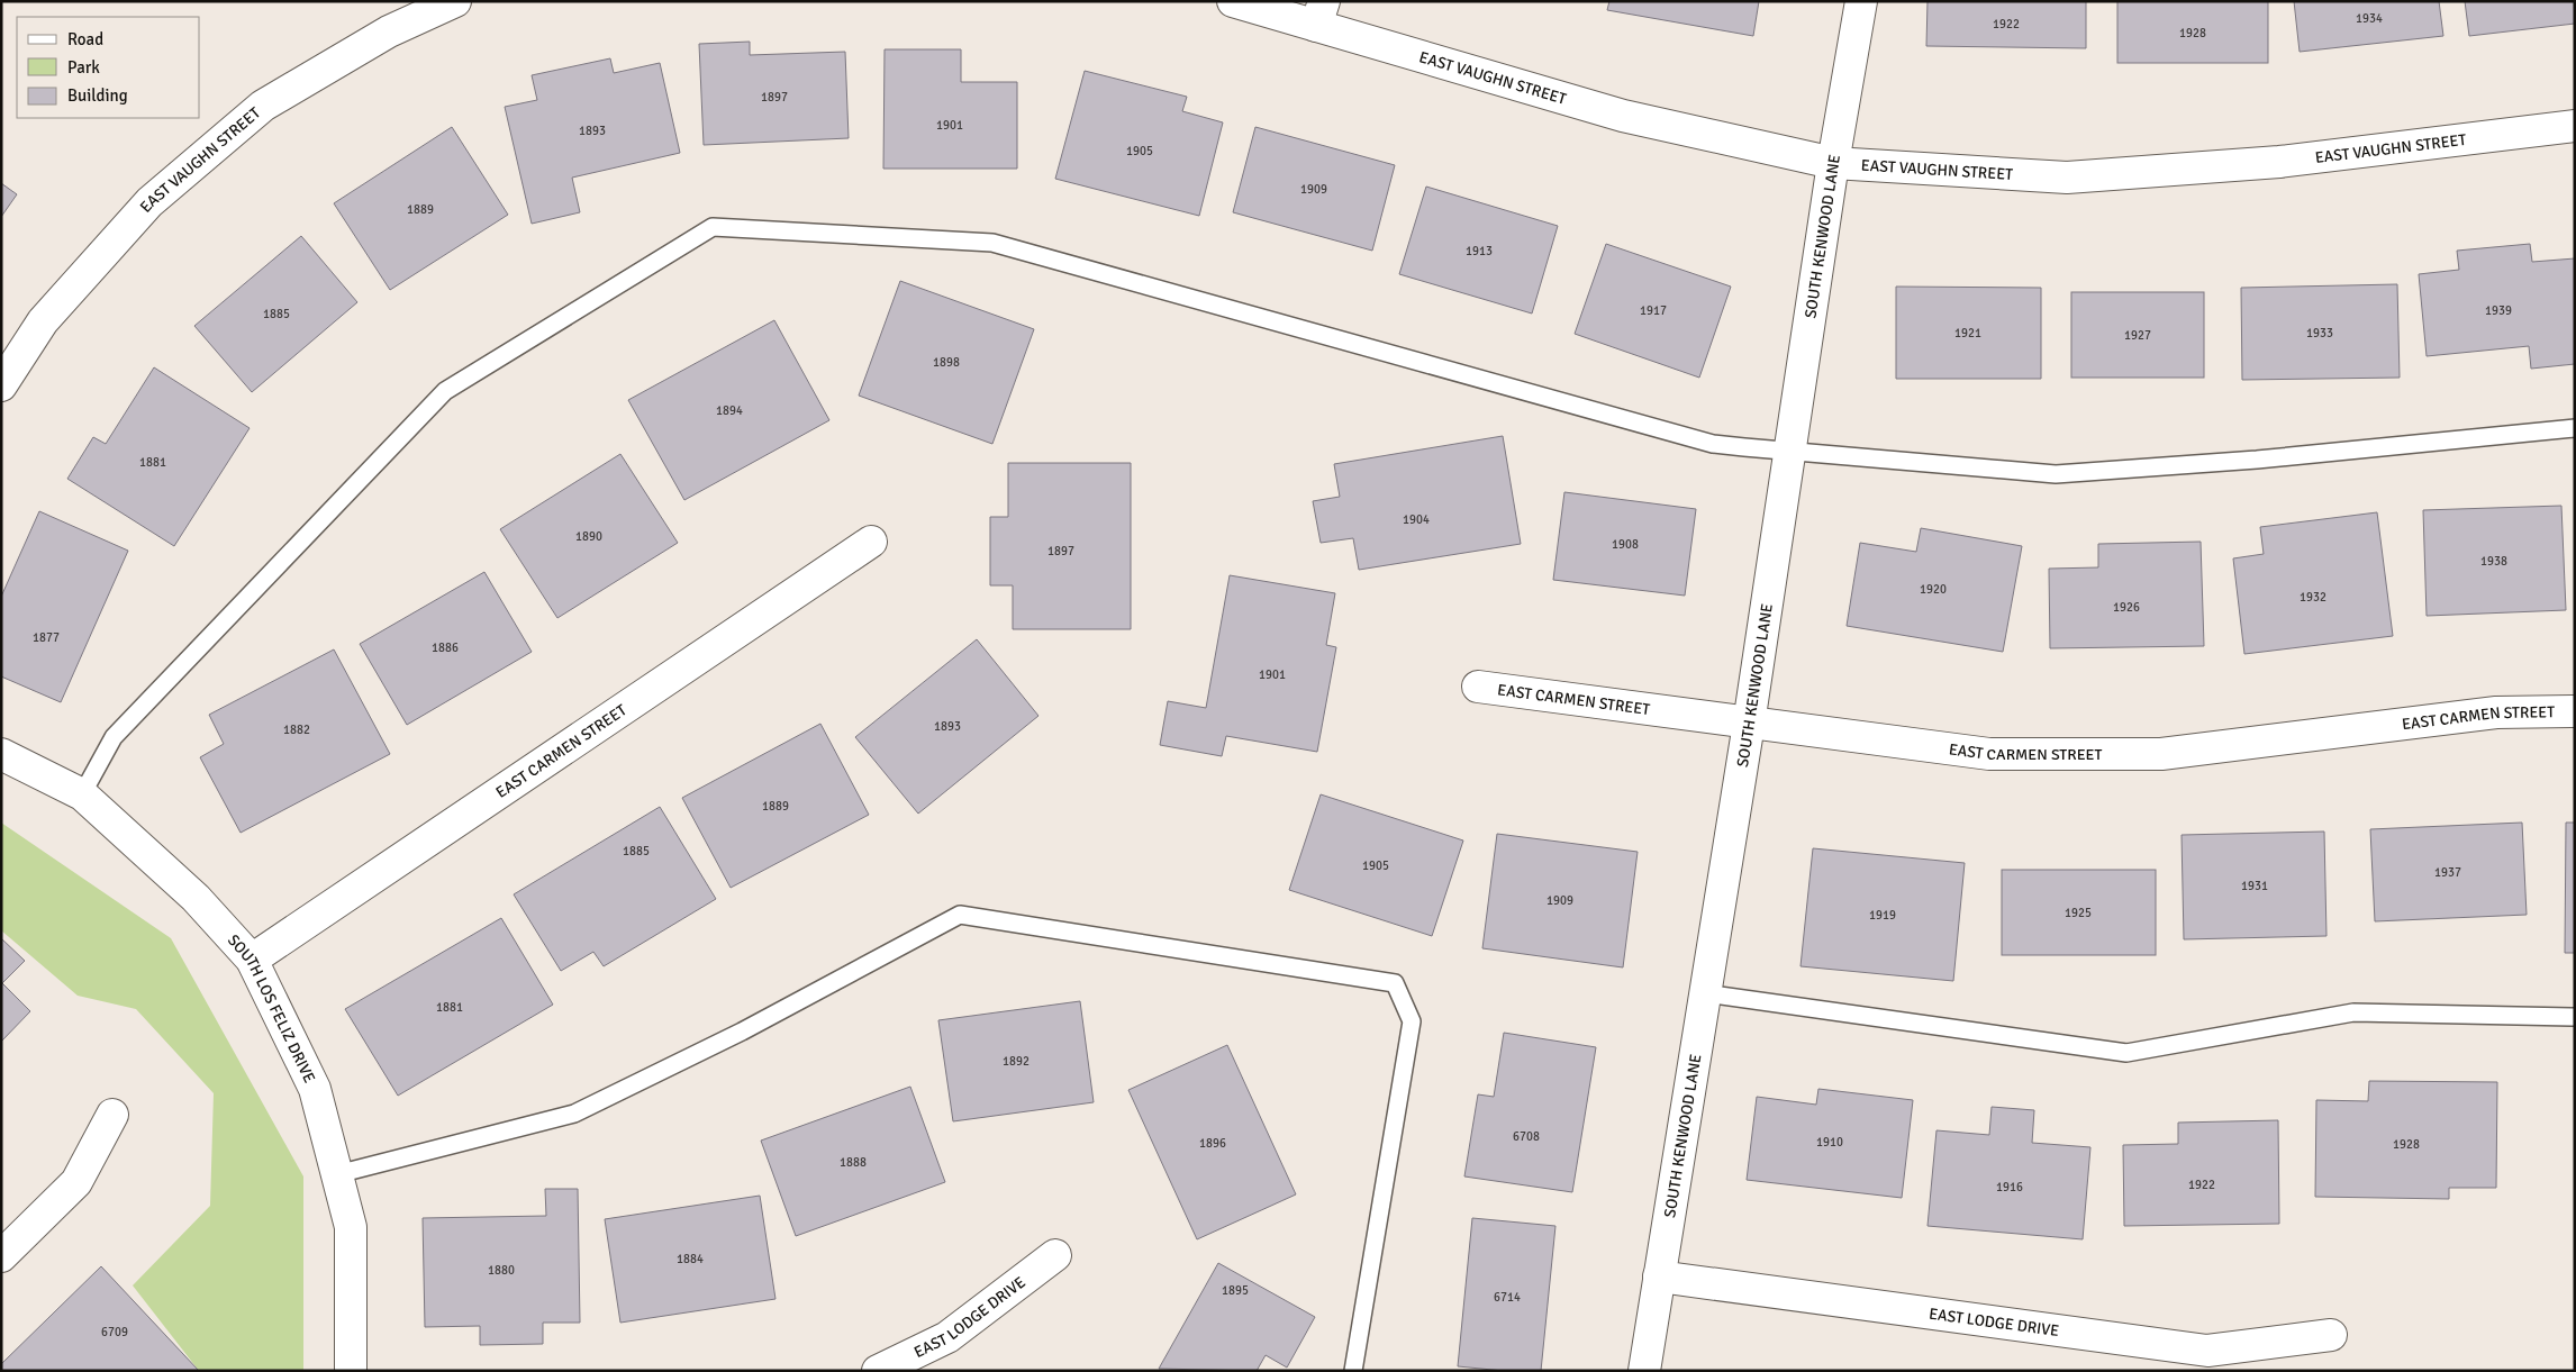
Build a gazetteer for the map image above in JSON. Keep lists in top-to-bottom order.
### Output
{
  "streets": {
    "street": [
      "EAST VAUGHN STREET",
      "SOUTH KENWOOD LANE",
      "EAST CARMEN STREET",
      "SOUTH LOS FELIZ DRIVE",
      "EAST LODGE DRIVE"
    ]
  },
  "crossings": [
    ["EAST VAUGHN STREET", "SOUTH KENWOOD LANE"],
    ["SOUTH KENWOOD LANE", "EAST CARMEN STREET"],
    ["SOUTH KENWOOD LANE", "EAST LODGE DRIVE"],
    ["EAST CARMEN STREET", "SOUTH LOS FELIZ DRIVE"]
  ],
  "house_numbers": [
    "1934",
    "1922",
    "1928",
    "1897",
    "1901",
    "1893",
    "1905",
    "1909",
    "1889",
    "1913",
    "1917",
    "1939",
    "1885",
    "1921",
    "1933",
    "1927",
    "1898",
    "1894",
    "1881",
    "1904",
    "1890",
    "1908",
    "1897",
    "1938",
    "1920",
    "1932",
    "1926",
    "1877",
    "1886",
    "1901",
    "1893",
    "1882",
    "1889",
    "1885",
    "1905",
    "1937",
    "1931",
    "1909",
    "1925",
    "1919",
    "1881",
    "1892",
    "6708",
    "1910",
    "1896",
    "1928",
    "1888",
    "1922",
    "1916",
    "1884",
    "1880",
    "1895",
    "6714",
    "6709"
  ],
  "legend": ["Road", "Park", "Building"]
}
